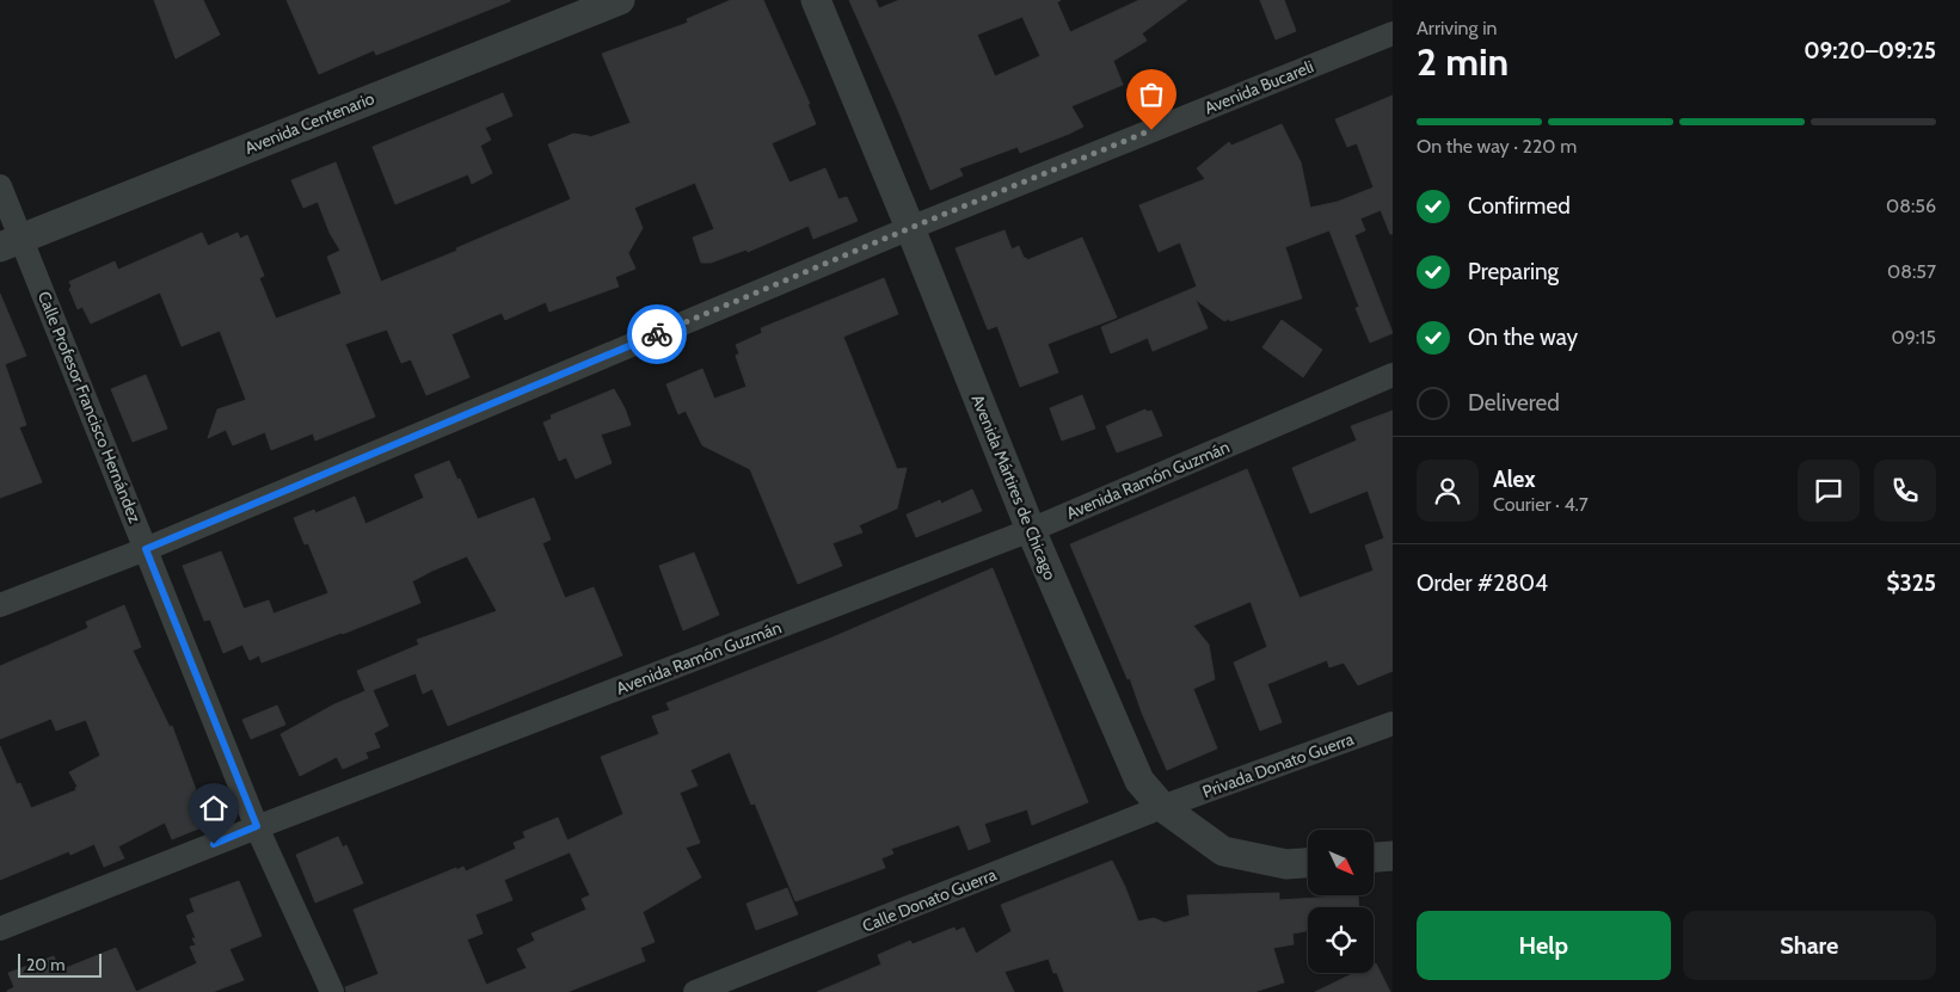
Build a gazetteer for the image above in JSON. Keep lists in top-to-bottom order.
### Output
{
  "streets": {
    "street": [
      "Avenida Bucareli",
      "Avenida Centenario",
      "Calle Profesor Francisco Hernández",
      "Avenida Ramón Guzmán",
      "Avenida Mártires de Chicago",
      "Privada Donato Guerra",
      "Calle Donato Guerra"
    ]
  },
  "crossings": [
    ["Avenida Bucareli", "Calle Profesor Francisco Hernández"],
    ["Avenida Bucareli", "Avenida Mártires de Chicago"],
    ["Avenida Centenario", "Calle Profesor Francisco Hernández"],
    ["Calle Profesor Francisco Hernández", "Avenida Ramón Guzmán"],
    ["Avenida Ramón Guzmán", "Avenida Mártires de Chicago"],
    ["Avenida Mártires de Chicago", "Privada Donato Guerra"],
    ["Avenida Mártires de Chicago", "Calle Donato Guerra"],
    ["Privada Donato Guerra", "Calle Donato Guerra"]
  ],
  "scale_bar": "20 m",
  "north": "bottom right",
  "page": {
    "heading": ["2 min", "Arriving in", "09:20–09:25"],
    "panel": [
      "Alex",
      "Courier · 4.7",
      "Order #2804",
      "$325"
    ],
    "bar": "On the way · 220 m",
    "list": [
      ["Confirmed", "08:56"],
      ["Preparing", "08:57"],
      ["On the way", "09:15"],
      "Delivered"
    ],
    "buttons": ["Help", "Share"],
    "scale": "20 m"
  }
}
